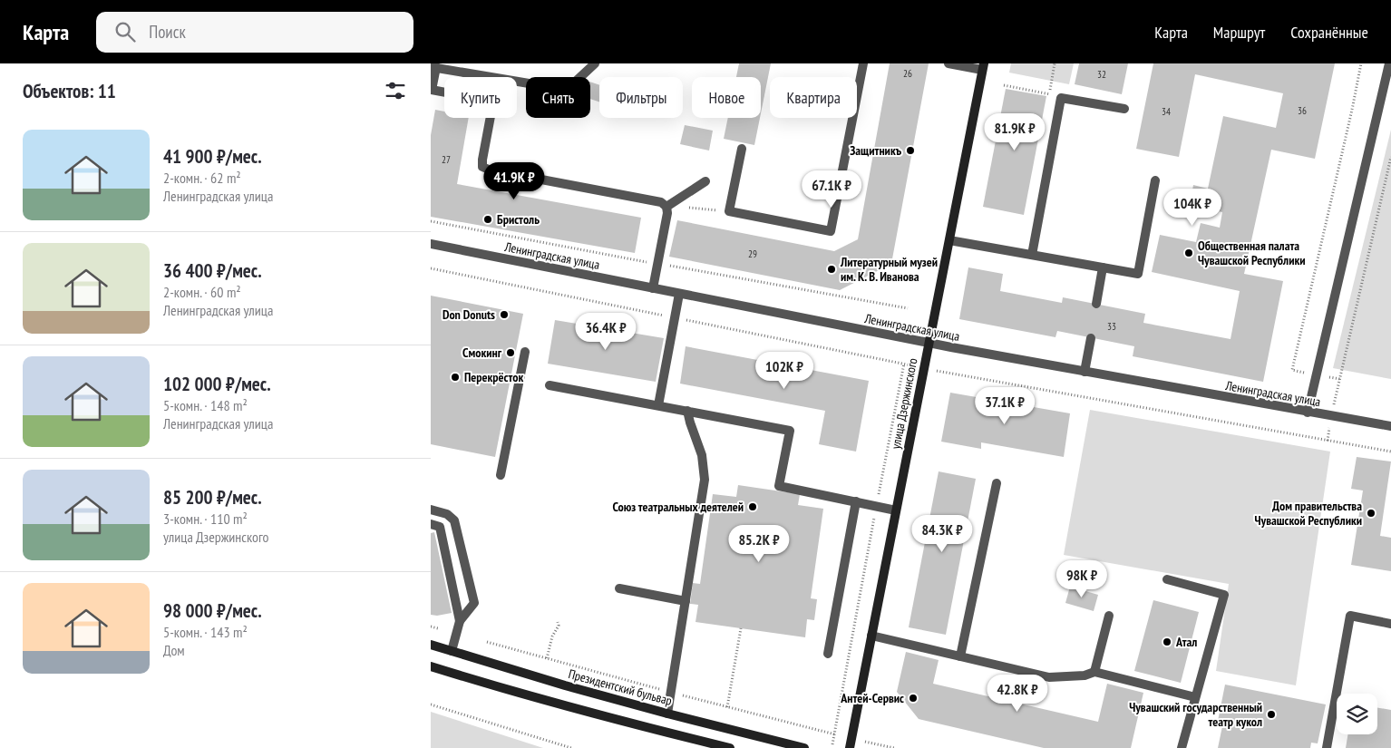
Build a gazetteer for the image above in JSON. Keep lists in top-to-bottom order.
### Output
{
  "streets": {
    "main road": ["улица Дзержинского", "Президентский бульвар"],
    "street": ["Ленинградская улица"]
  },
  "crossings": [
    ["Ленинградская улица", "улица Дзержинского"]
  ],
  "places": [
    "Защитникъ",
    "Бристоль",
    "Общественная палата Чувашской Республики",
    "Литературный музей им. К. В. Иванова",
    "Don Donuts",
    "Смокинг",
    "Перекрёсток",
    "Союз театральных деятелей",
    "Дом правительства Чувашской Республики",
    "Атал",
    "Антей-Сервис",
    "Чувашский государственный театр кукол"
  ],
  "house_numbers": [
    "26",
    "32",
    "36",
    "34",
    "27",
    "29",
    "33"
  ],
  "page": {
    "header": "Карта",
    "search": "Поиск",
    "nav": ["Карта", "Маршрут", "Сохранённые"],
    "heading": "Объектов: 11",
    "chip": [
      "Купить",
      "Снять",
      "Фильтры",
      "Новое",
      "Квартира"
    ],
    "price": [
      "81.9K ₽",
      "41.9K ₽",
      "67.1K ₽",
      "104K ₽",
      "36.4K ₽",
      "102K ₽",
      "37.1K ₽",
      "84.3K ₽",
      "85.2K ₽",
      "98K ₽",
      "42.8K ₽"
    ],
    "list": [
      {
        "name": "41 900 ₽/мес.",
        "note": "2-комн. · 62 m² · Ленинградская улица"
      },
      {
        "name": "36 400 ₽/мес.",
        "note": "2-комн. · 60 m² · Ленинградская улица"
      },
      {
        "name": "102 000 ₽/мес.",
        "note": "5-комн. · 148 m² · Ленинградская улица"
      },
      {
        "name": "85 200 ₽/мес.",
        "note": "3-комн. · 110 m² · улица Дзержинского"
      },
      {
        "name": "98 000 ₽/мес.",
        "note": "5-комн. · 143 m² · Дом"
      }
    ]
  }
}
